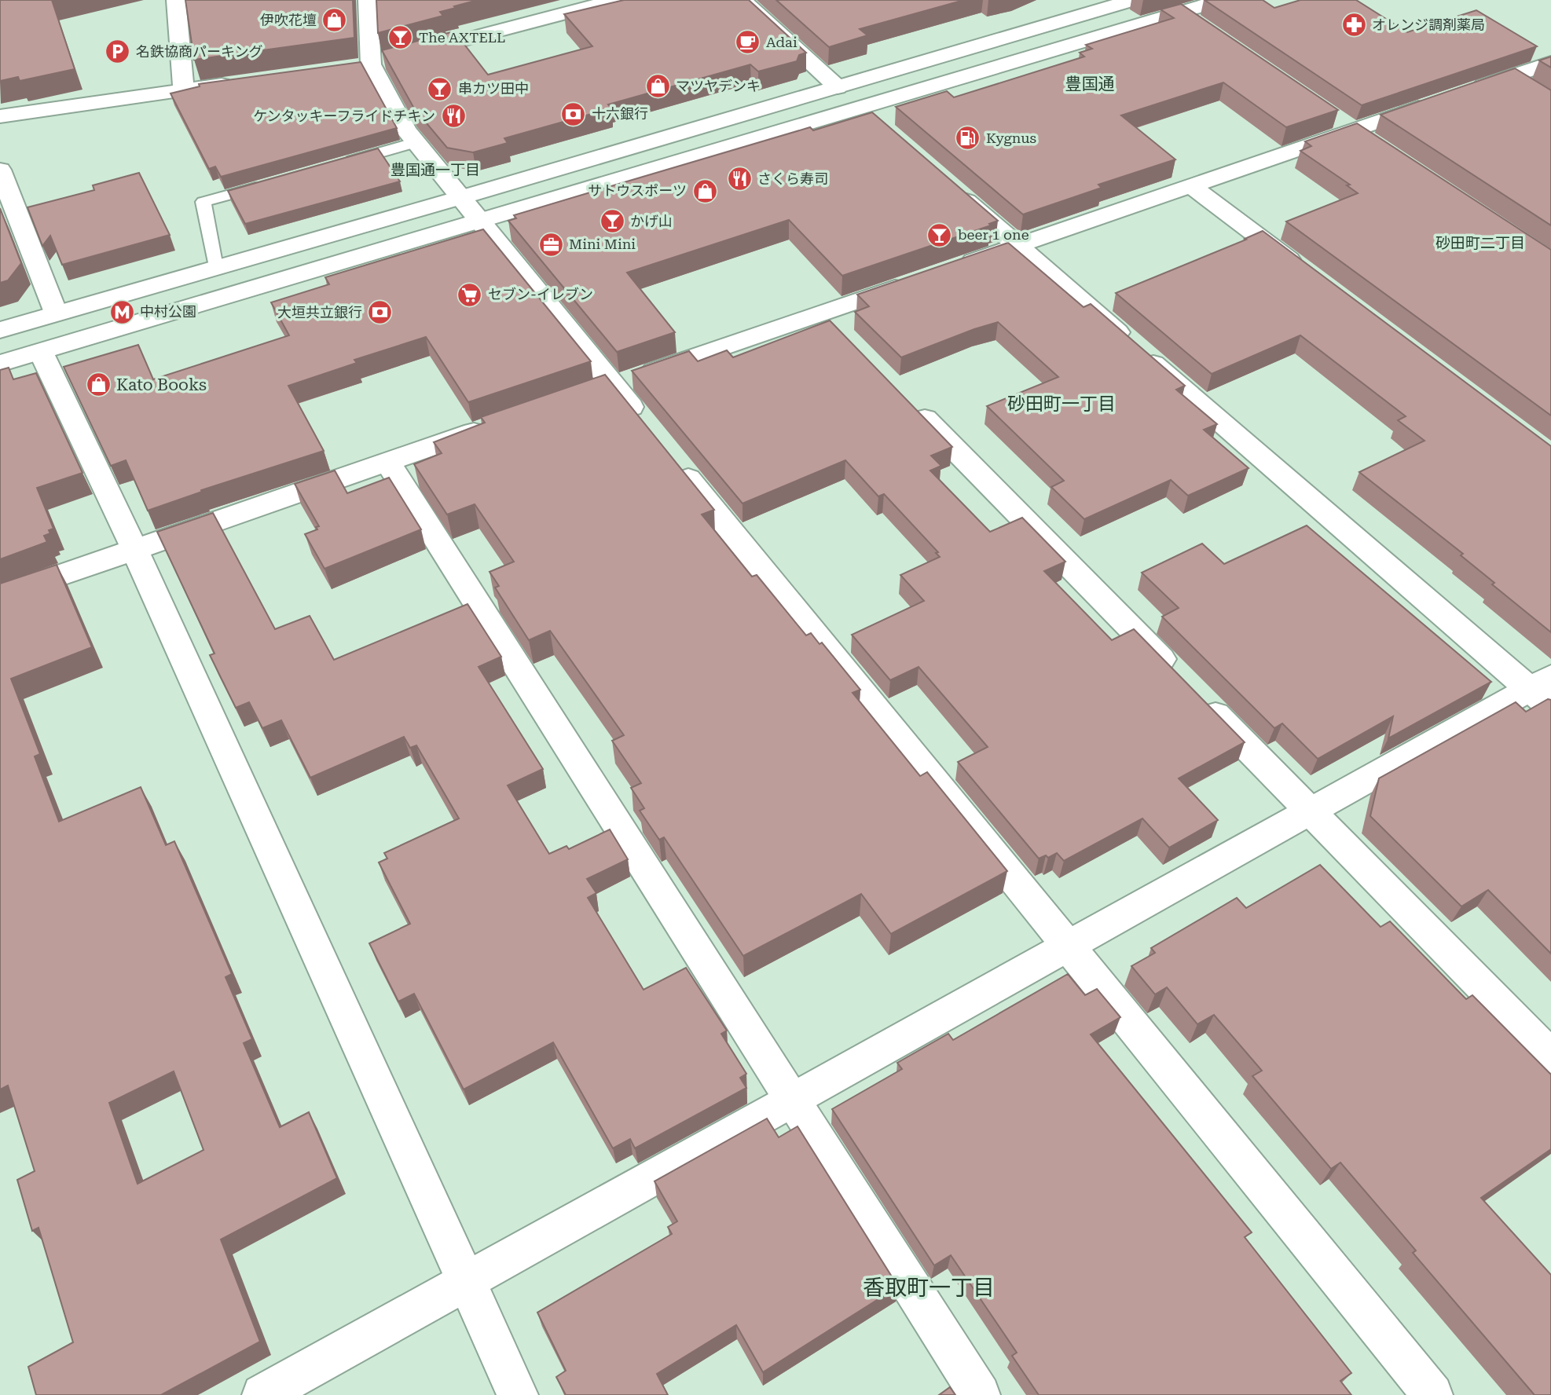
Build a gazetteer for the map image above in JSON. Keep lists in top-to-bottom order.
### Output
{
  "districts": [
    "豊国通",
    "豊国通一丁目",
    "砂田町二丁目",
    "砂田町一丁目",
    "香取町一丁目"
  ],
  "places": {
    "shop": [
      "伊吹花壇",
      "マツヤデンキ",
      "サトウスポーツ",
      "Kato Books"
    ],
    "pharmacy": ["オレンジ調剤薬局"],
    "bar": [
      "The AXTELL",
      "串カツ田中",
      "かげ山",
      "beer 1 one"
    ],
    "cafe": ["Adai"],
    "parking": ["名鉄協商パーキング"],
    "bank": ["十六銀行", "大垣共立銀行"],
    "restaurant": ["ケンタッキーフライドチキン", "さくら寿司"],
    "fuel station": ["Kygnus"],
    "office": ["Mini Mini"],
    "supermarket": ["セブン-イレブン"],
    "metro station": ["中村公園"]
  }
}
